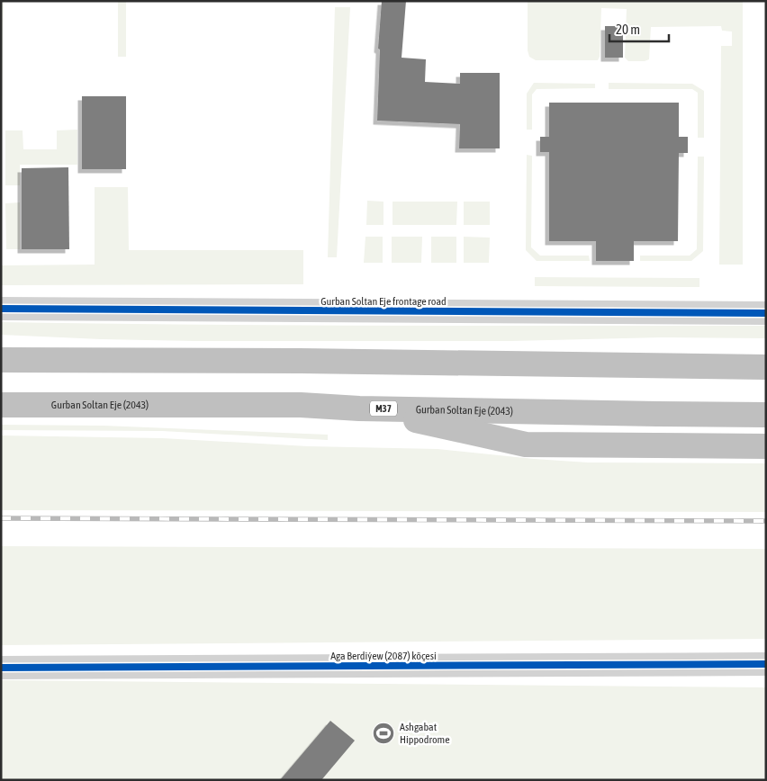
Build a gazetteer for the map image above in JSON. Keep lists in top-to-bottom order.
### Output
{
  "streets": {
    "highway": ["Gurban Soltan Eje (2043)", "M37"],
    "street": ["Gurban Soltan Eje frontage road", "Aga Berdiýew (2087) köçesi"]
  },
  "places": {
    "sports": ["Ashgabat Hippodrome"]
  },
  "scale_bar": "20 m"
}
